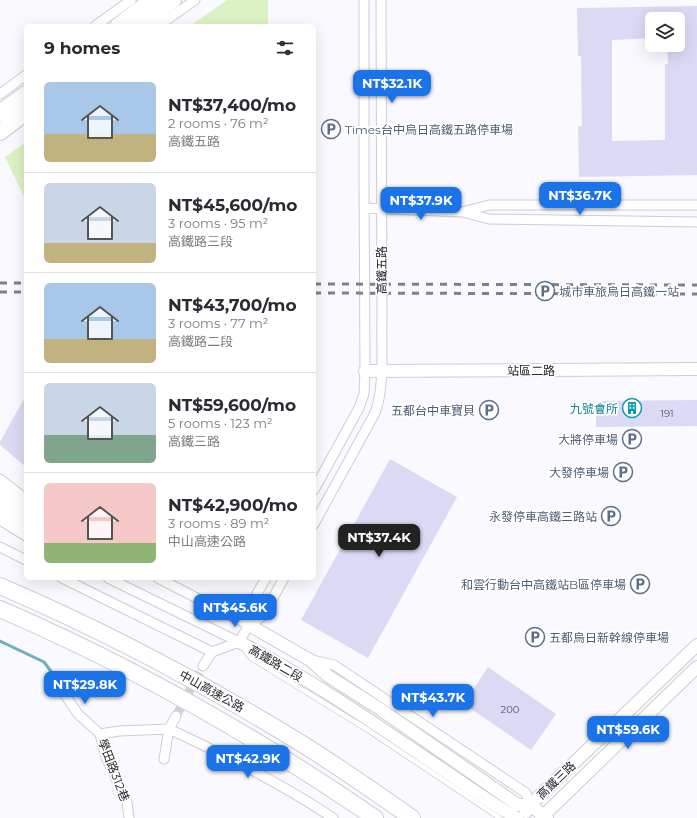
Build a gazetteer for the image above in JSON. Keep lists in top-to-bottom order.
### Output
{
  "streets": {
    "highway": ["中山高速公路"],
    "street": [
      "高鐵五路",
      "站區二路",
      "高鐵路二段",
      "學田路312巷",
      "高鐵三路"
    ]
  },
  "crossings": [
    ["高鐵五路", "站區二路"],
    ["高鐵路二段", "高鐵三路"]
  ],
  "places": {
    "parking": [
      "Times台中烏日高鐵五路停車場",
      "城市車旅烏日高鐵一站",
      "五都台中車寶貝",
      "大將停車場",
      "大發停車場",
      "永發停車高鐵三路站",
      "和雲行動台中高鐵站B區停車場",
      "五都烏日新幹線停車場"
    ],
    "building": ["九號會所"]
  },
  "house_numbers": ["191", "200"],
  "page": {
    "heading": "9 homes",
    "price": [
      "NT$32.1K",
      "NT$36.7K",
      "NT$37.9K",
      "NT$37.4K",
      "NT$45.6K",
      "NT$29.8K",
      "NT$43.7K",
      "NT$59.6K",
      "NT$42.9K"
    ],
    "list": [
      {
        "name": "NT$37,400/mo",
        "note": "2 rooms · 76 m² · 高鐵五路"
      },
      {
        "name": "NT$45,600/mo",
        "note": "3 rooms · 95 m² · 高鐵路三段"
      },
      {
        "name": "NT$43,700/mo",
        "note": "3 rooms · 77 m² · 高鐵路二段"
      },
      {
        "name": "NT$59,600/mo",
        "note": "5 rooms · 123 m² · 高鐵三路"
      },
      {
        "name": "NT$42,900/mo",
        "note": "3 rooms · 89 m² · 中山高速公路"
      }
    ]
  }
}
